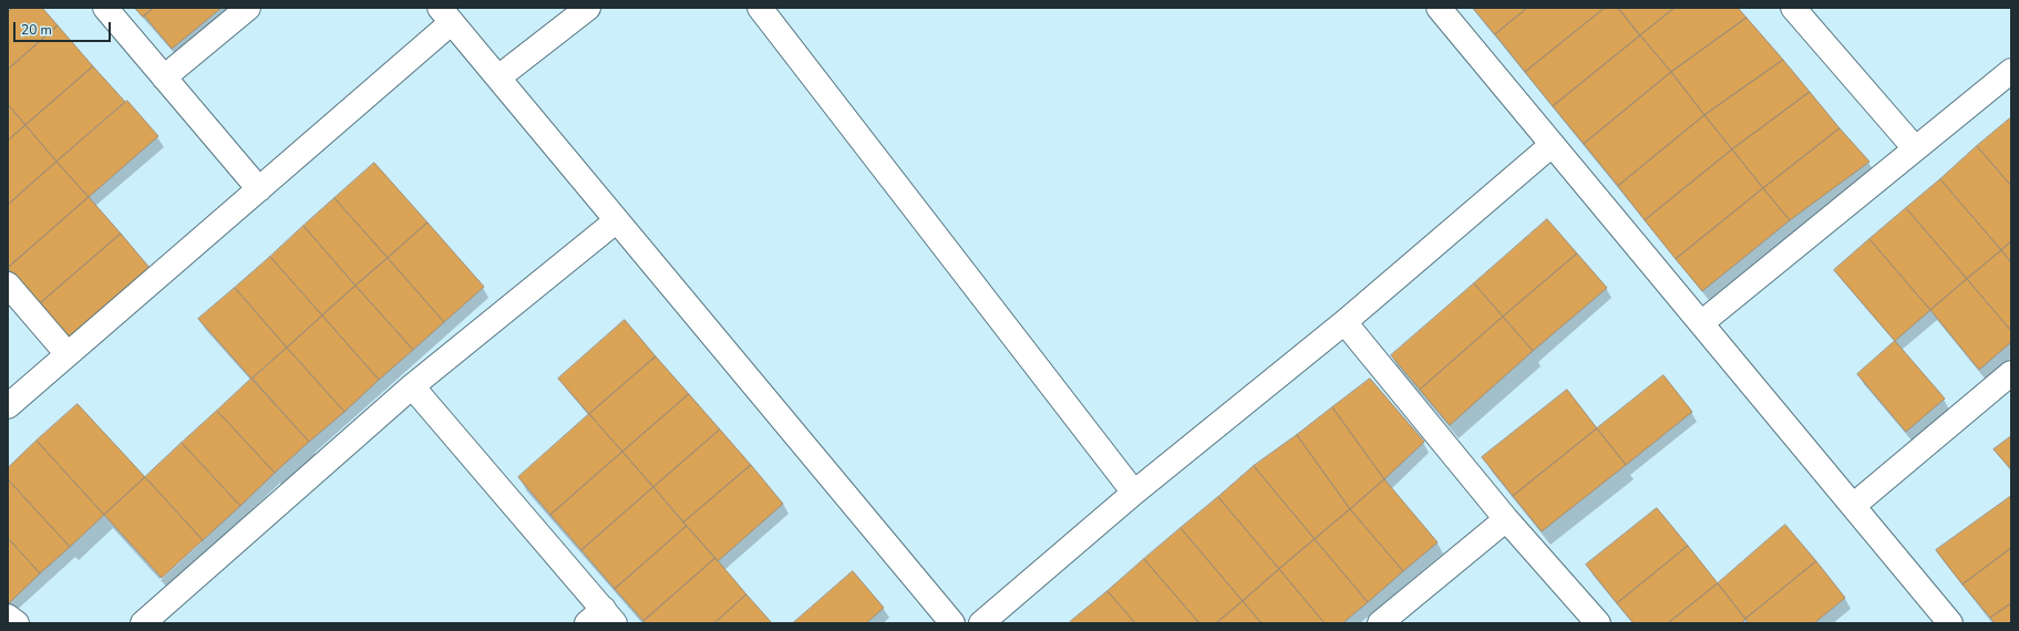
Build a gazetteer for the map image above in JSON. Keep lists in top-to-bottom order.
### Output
{
  "scale_bar": "20 m"
}
